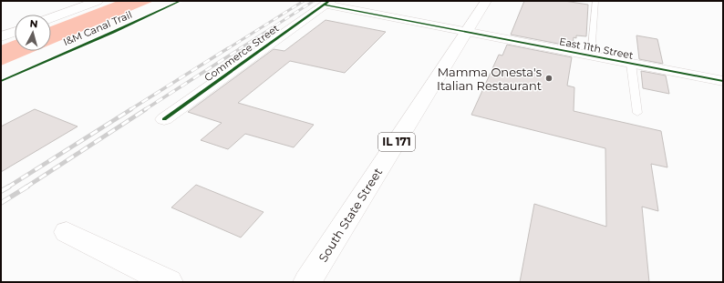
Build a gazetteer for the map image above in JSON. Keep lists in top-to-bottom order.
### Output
{
  "streets": {
    "street": [
      "East 11th Street",
      "Commerce Street",
      "IL 171",
      "South State Street"
    ],
    "cycle path": ["I&M Canal Trail"]
  },
  "crossings": [
    ["East 11th Street", "Commerce Street"],
    ["East 11th Street", "South State Street"]
  ],
  "places": ["Mamma Onesta's Italian Restaurant"],
  "north": "top"
}
